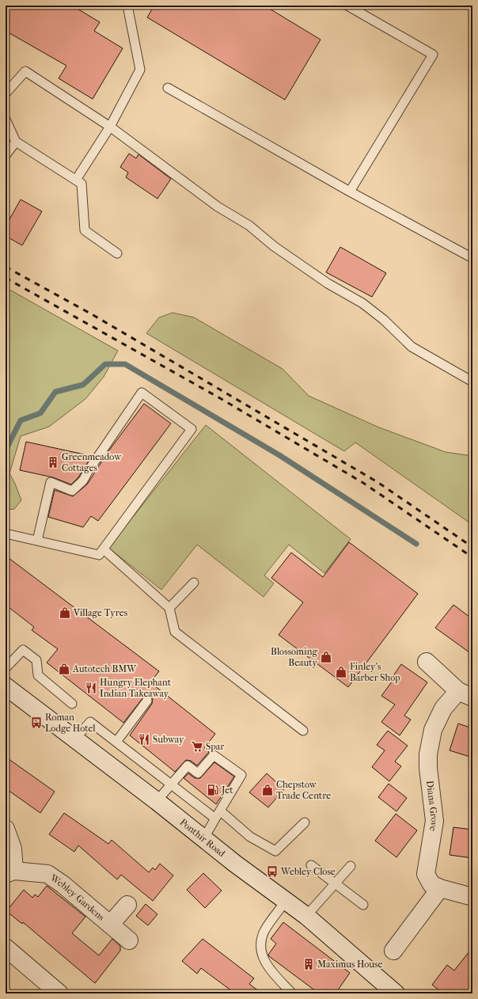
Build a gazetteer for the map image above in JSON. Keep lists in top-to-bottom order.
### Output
{
  "streets": {
    "street": ["Diana Grove", "Ponthir Road", "Webley Gardens"]
  },
  "places": {
    "building": ["Greenmeadow Cottages", "Maximus House"],
    "shop": [
      "Village Tyres",
      "Blossoming Beauty",
      "Autotech BMW",
      "Finley's Barber Shop",
      "Chepstow Trade Centre"
    ],
    "restaurant": ["Hungry Elephant Indian Takeaway", "Subway"],
    "bus stop": ["Roman Lodge Hotel", "Webley Close"],
    "supermarket": ["Spar"],
    "fuel station": ["Jet"]
  }
}
